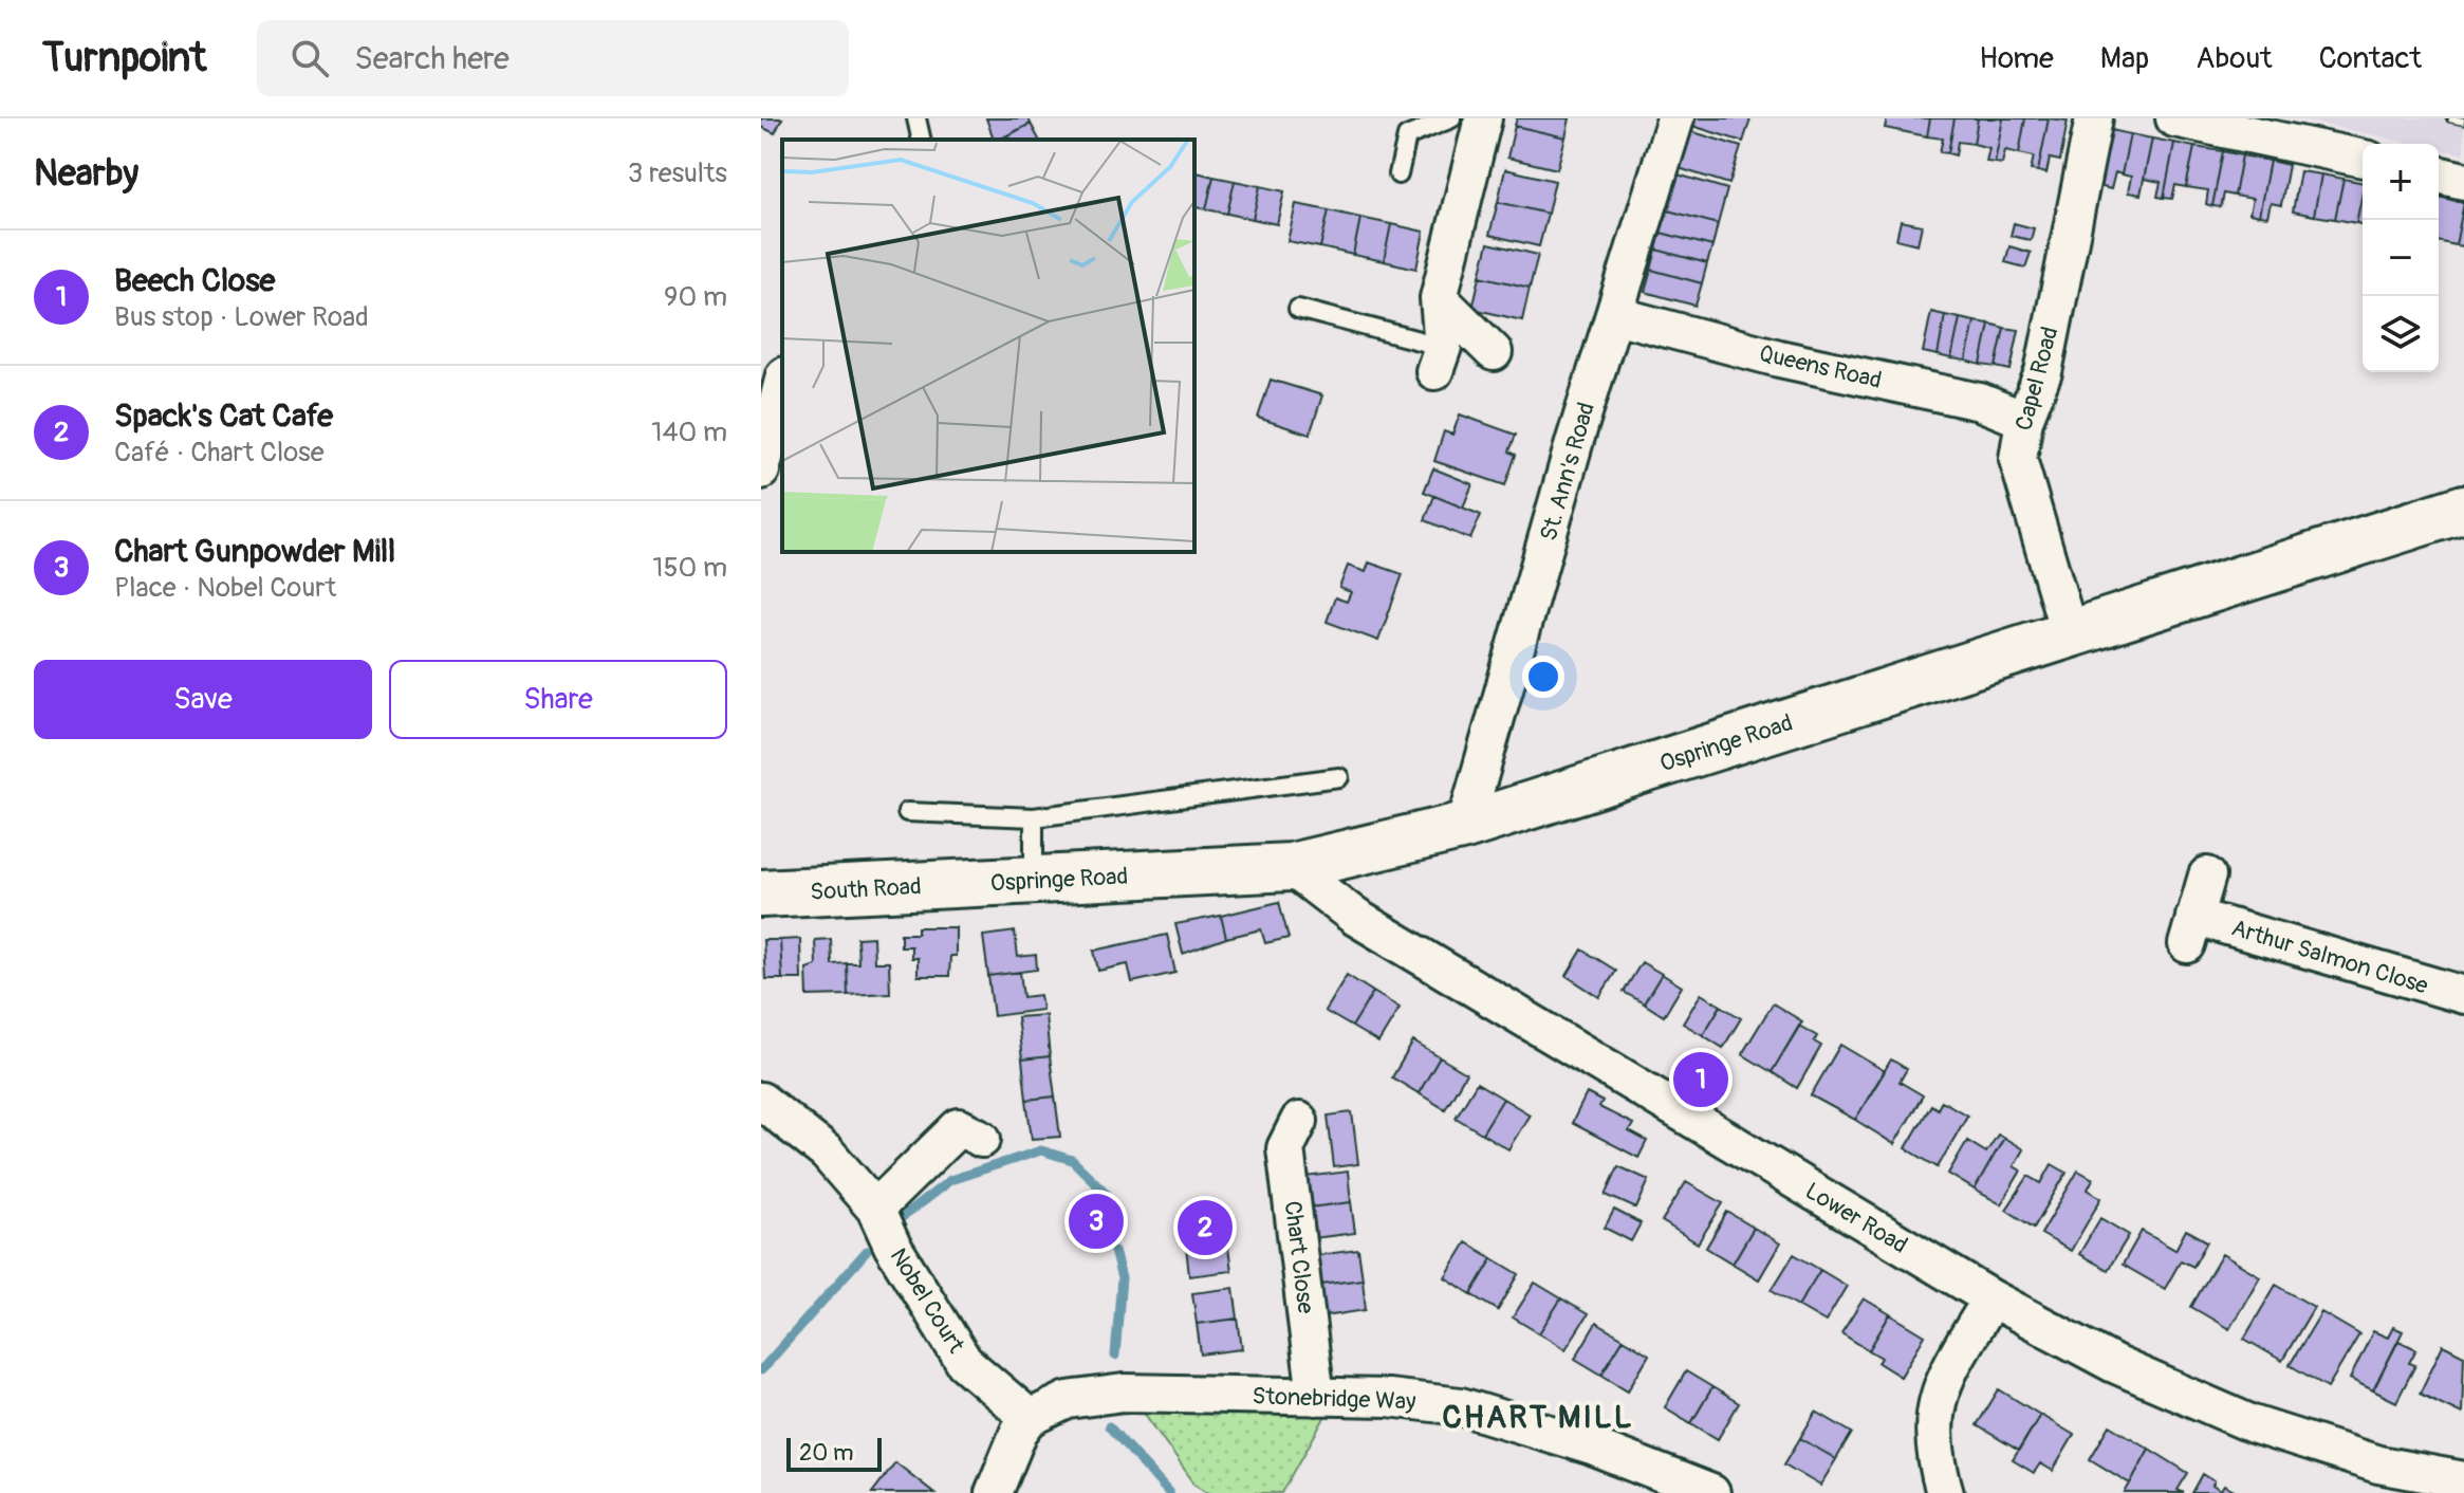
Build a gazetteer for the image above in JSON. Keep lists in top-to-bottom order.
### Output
{
  "streets": {
    "main road": ["Ospringe Road", "South Road"],
    "street": [
      "Queens Road",
      "Capel Road",
      "St. Ann's Road",
      "Arthur Salmon Close",
      "Lower Road",
      "Chart Close",
      "Nobel Court",
      "Stonebridge Way"
    ]
  },
  "crossings": [
    ["Queens Road", "Capel Road"],
    ["Queens Road", "St. Ann's Road"],
    ["Capel Road", "Ospringe Road"],
    ["St. Ann's Road", "Ospringe Road"],
    ["Ospringe Road", "South Road"],
    ["Ospringe Road", "Lower Road"],
    ["Chart Close", "Stonebridge Way"],
    ["Nobel Court", "Stonebridge Way"]
  ],
  "districts": ["CHART MILL"],
  "scale_bar": "20 m",
  "page": {
    "header": "Turnpoint",
    "search": "Search here",
    "nav": [
      "Home",
      "Map",
      "About",
      "Contact"
    ],
    "heading": ["Nearby", "3 results"],
    "map_buttons": ["+", "−"],
    "list": [
      {
        "mark": "1",
        "name": "Beech Close",
        "note": "Bus stop · Lower Road",
        "value": "90 m"
      },
      {
        "mark": "2",
        "name": "Spack's Cat Cafe",
        "note": "Café · Chart Close",
        "value": "140 m"
      },
      {
        "mark": "3",
        "name": "Chart Gunpowder Mill",
        "note": "Place · Nobel Court",
        "value": "150 m"
      }
    ],
    "buttons": ["Save", "Share"],
    "pins": ["1", "3", "2"],
    "scale": "20 m"
  }
}
